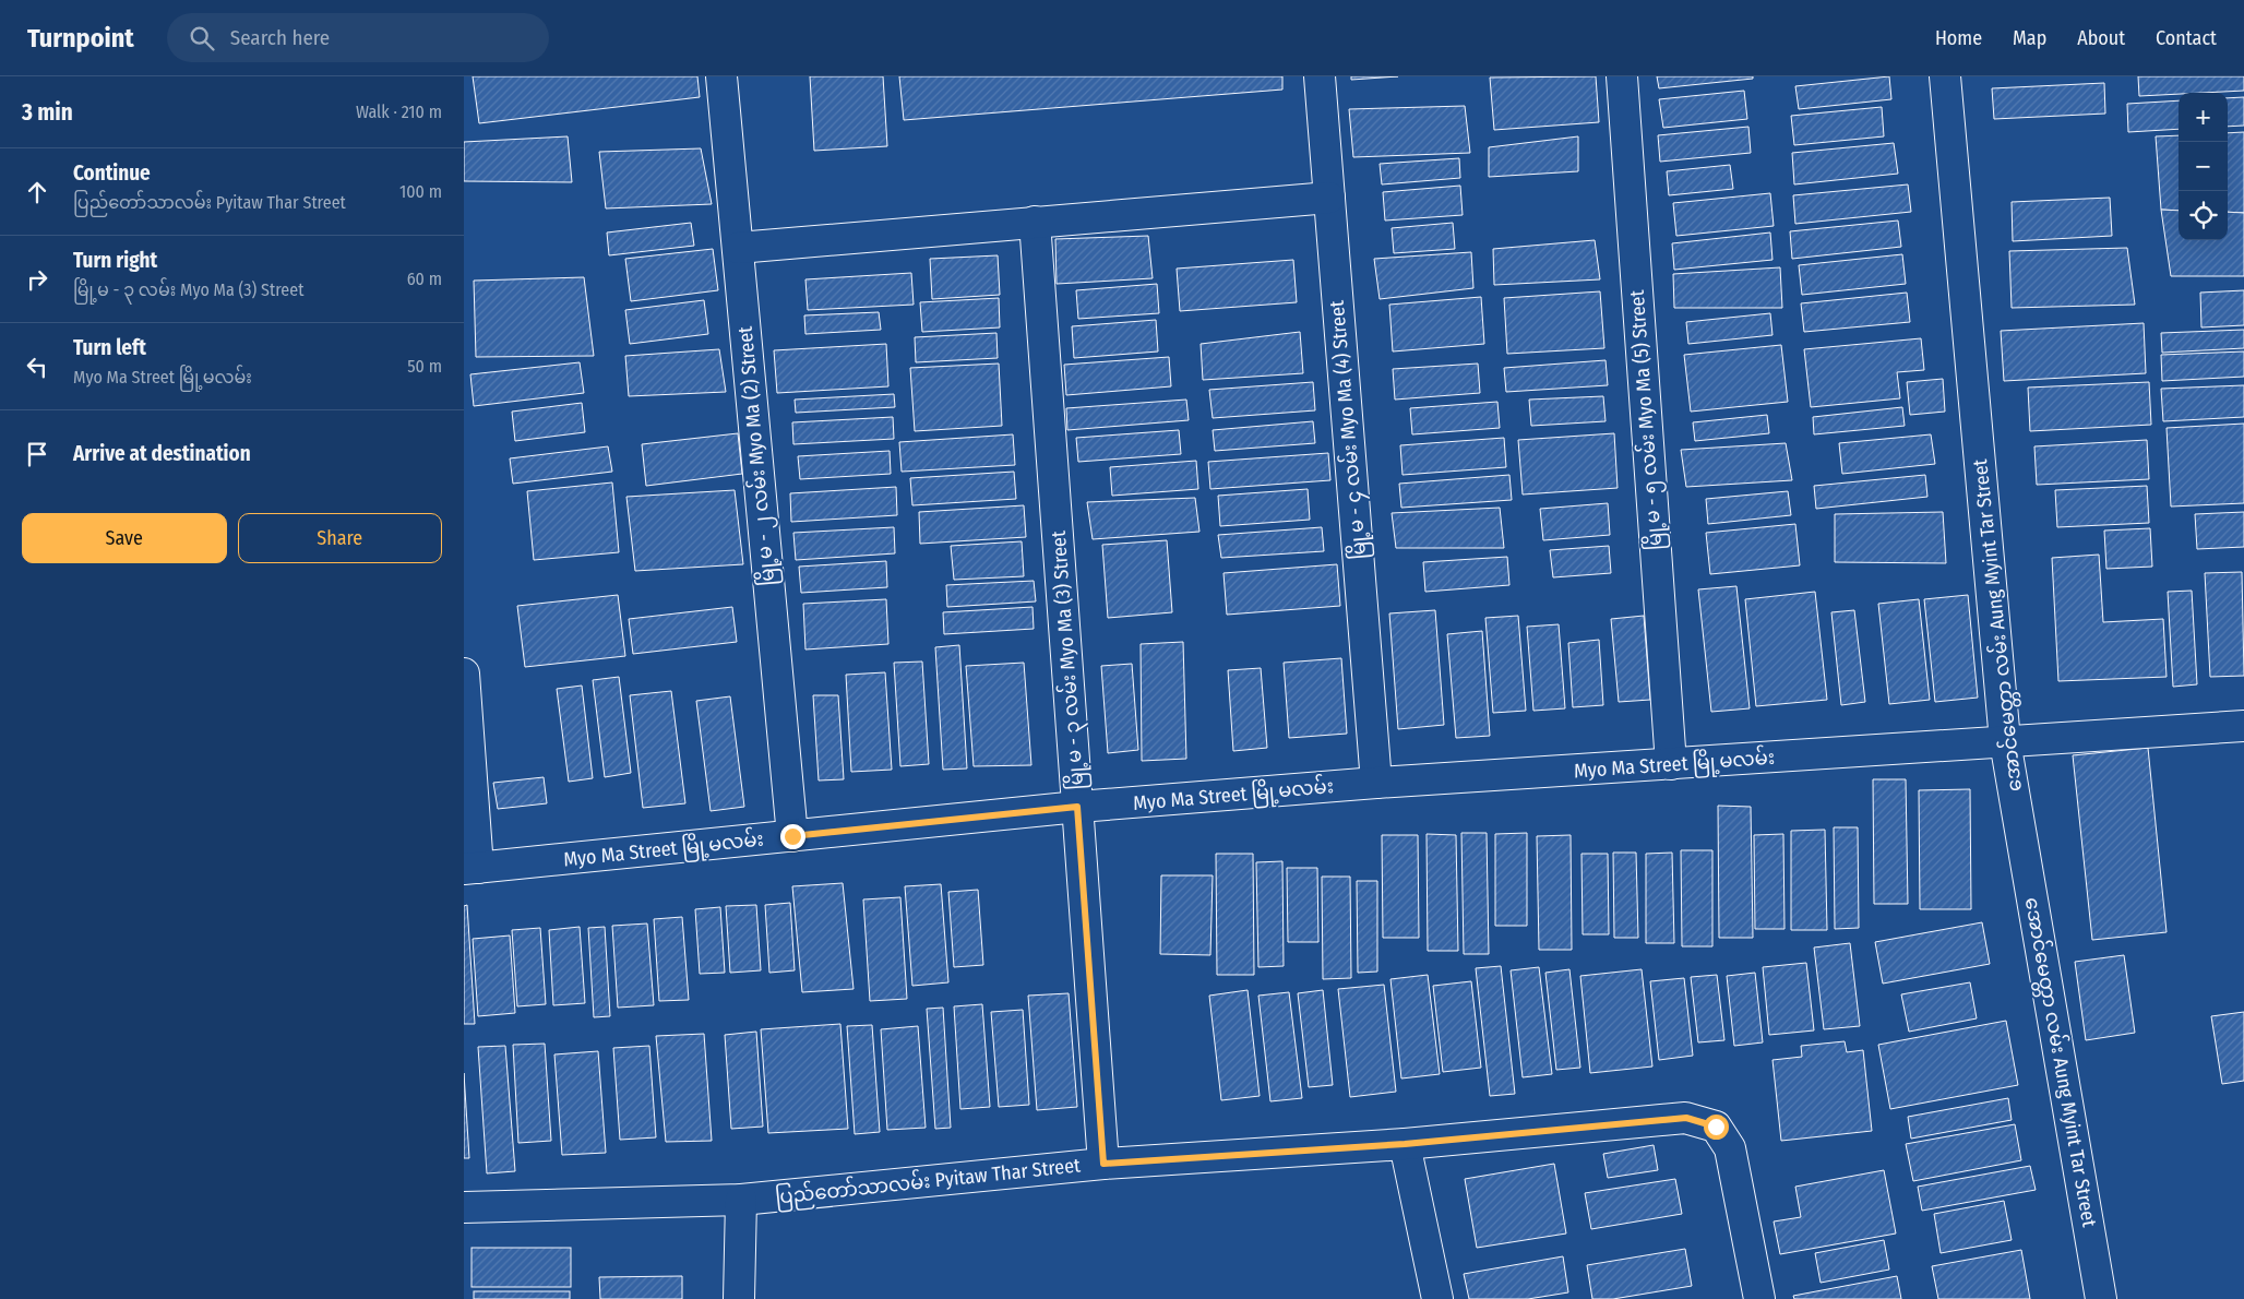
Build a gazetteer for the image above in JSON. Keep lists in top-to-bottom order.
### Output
{
  "streets": {
    "street": [
      "မြို့မ - ၅ လမ်း Myo Ma (5) Street",
      "မြို့မ - ၄ လမ်း Myo Ma (4) Street",
      "မြို့မ - ၂ လမ်း Myo Ma (2) Street",
      "အောင်မေတ္တာ လမ်း Aung Myint Tar Street",
      "မြို့မ - ၃ လမ်း Myo Ma (3) Street",
      "Myo Ma Street မြို့မလမ်း",
      "ပြည်တော်သာလမ်း Pyitaw Thar Street"
    ]
  },
  "crossings": [
    ["မြို့မ - ၅ လမ်း Myo Ma (5) Street", "Myo Ma Street မြို့မလမ်း"],
    ["မြို့မ - ၄ လမ်း Myo Ma (4) Street", "Myo Ma Street မြို့မလမ်း"],
    ["မြို့မ - ၂ လမ်း Myo Ma (2) Street", "Myo Ma Street မြို့မလမ်း"],
    ["အောင်မေတ္တာ လမ်း Aung Myint Tar Street", "Myo Ma Street မြို့မလမ်း"],
    ["မြို့မ - ၃ လမ်း Myo Ma (3) Street", "Myo Ma Street မြို့မလမ်း"],
    ["မြို့မ - ၃ လမ်း Myo Ma (3) Street", "ပြည်တော်သာလမ်း Pyitaw Thar Street"]
  ],
  "page": {
    "header": "Turnpoint",
    "search": "Search here",
    "nav": [
      "Home",
      "Map",
      "About",
      "Contact"
    ],
    "heading": ["3 min", "Walk · 210 m"],
    "map_buttons": ["+", "−"],
    "list": [
      ["Continue", "ပြည်တော်သာလမ်း Pyitaw Thar Street", "100 m"],
      ["Turn right", "မြို့မ - ၃ လမ်း Myo Ma (3) Street", "60 m"],
      ["Turn left", "Myo Ma Street မြို့မလမ်း", "50 m"],
      "Arrive at destination"
    ],
    "buttons": ["Save", "Share"]
  }
}
